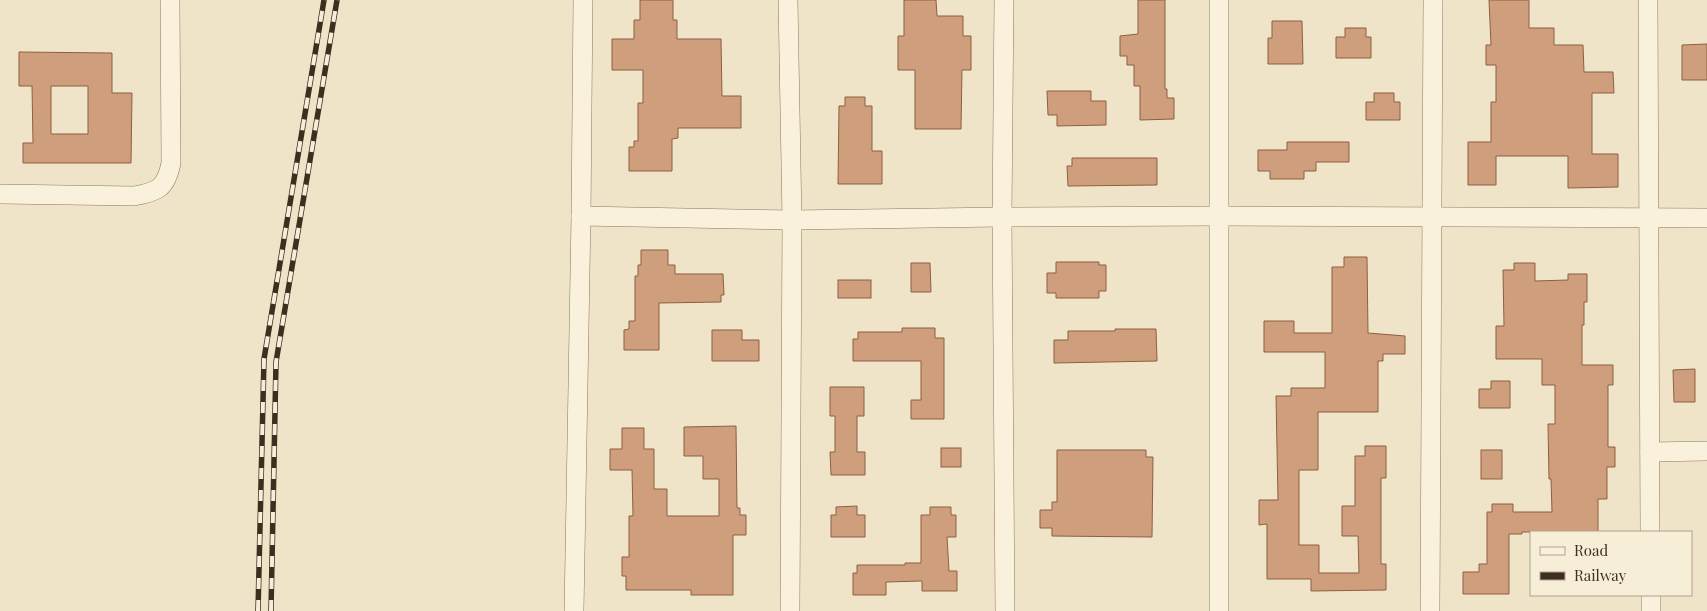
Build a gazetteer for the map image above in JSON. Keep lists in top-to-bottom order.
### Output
{
  "legend": ["Road", "Railway"]
}
